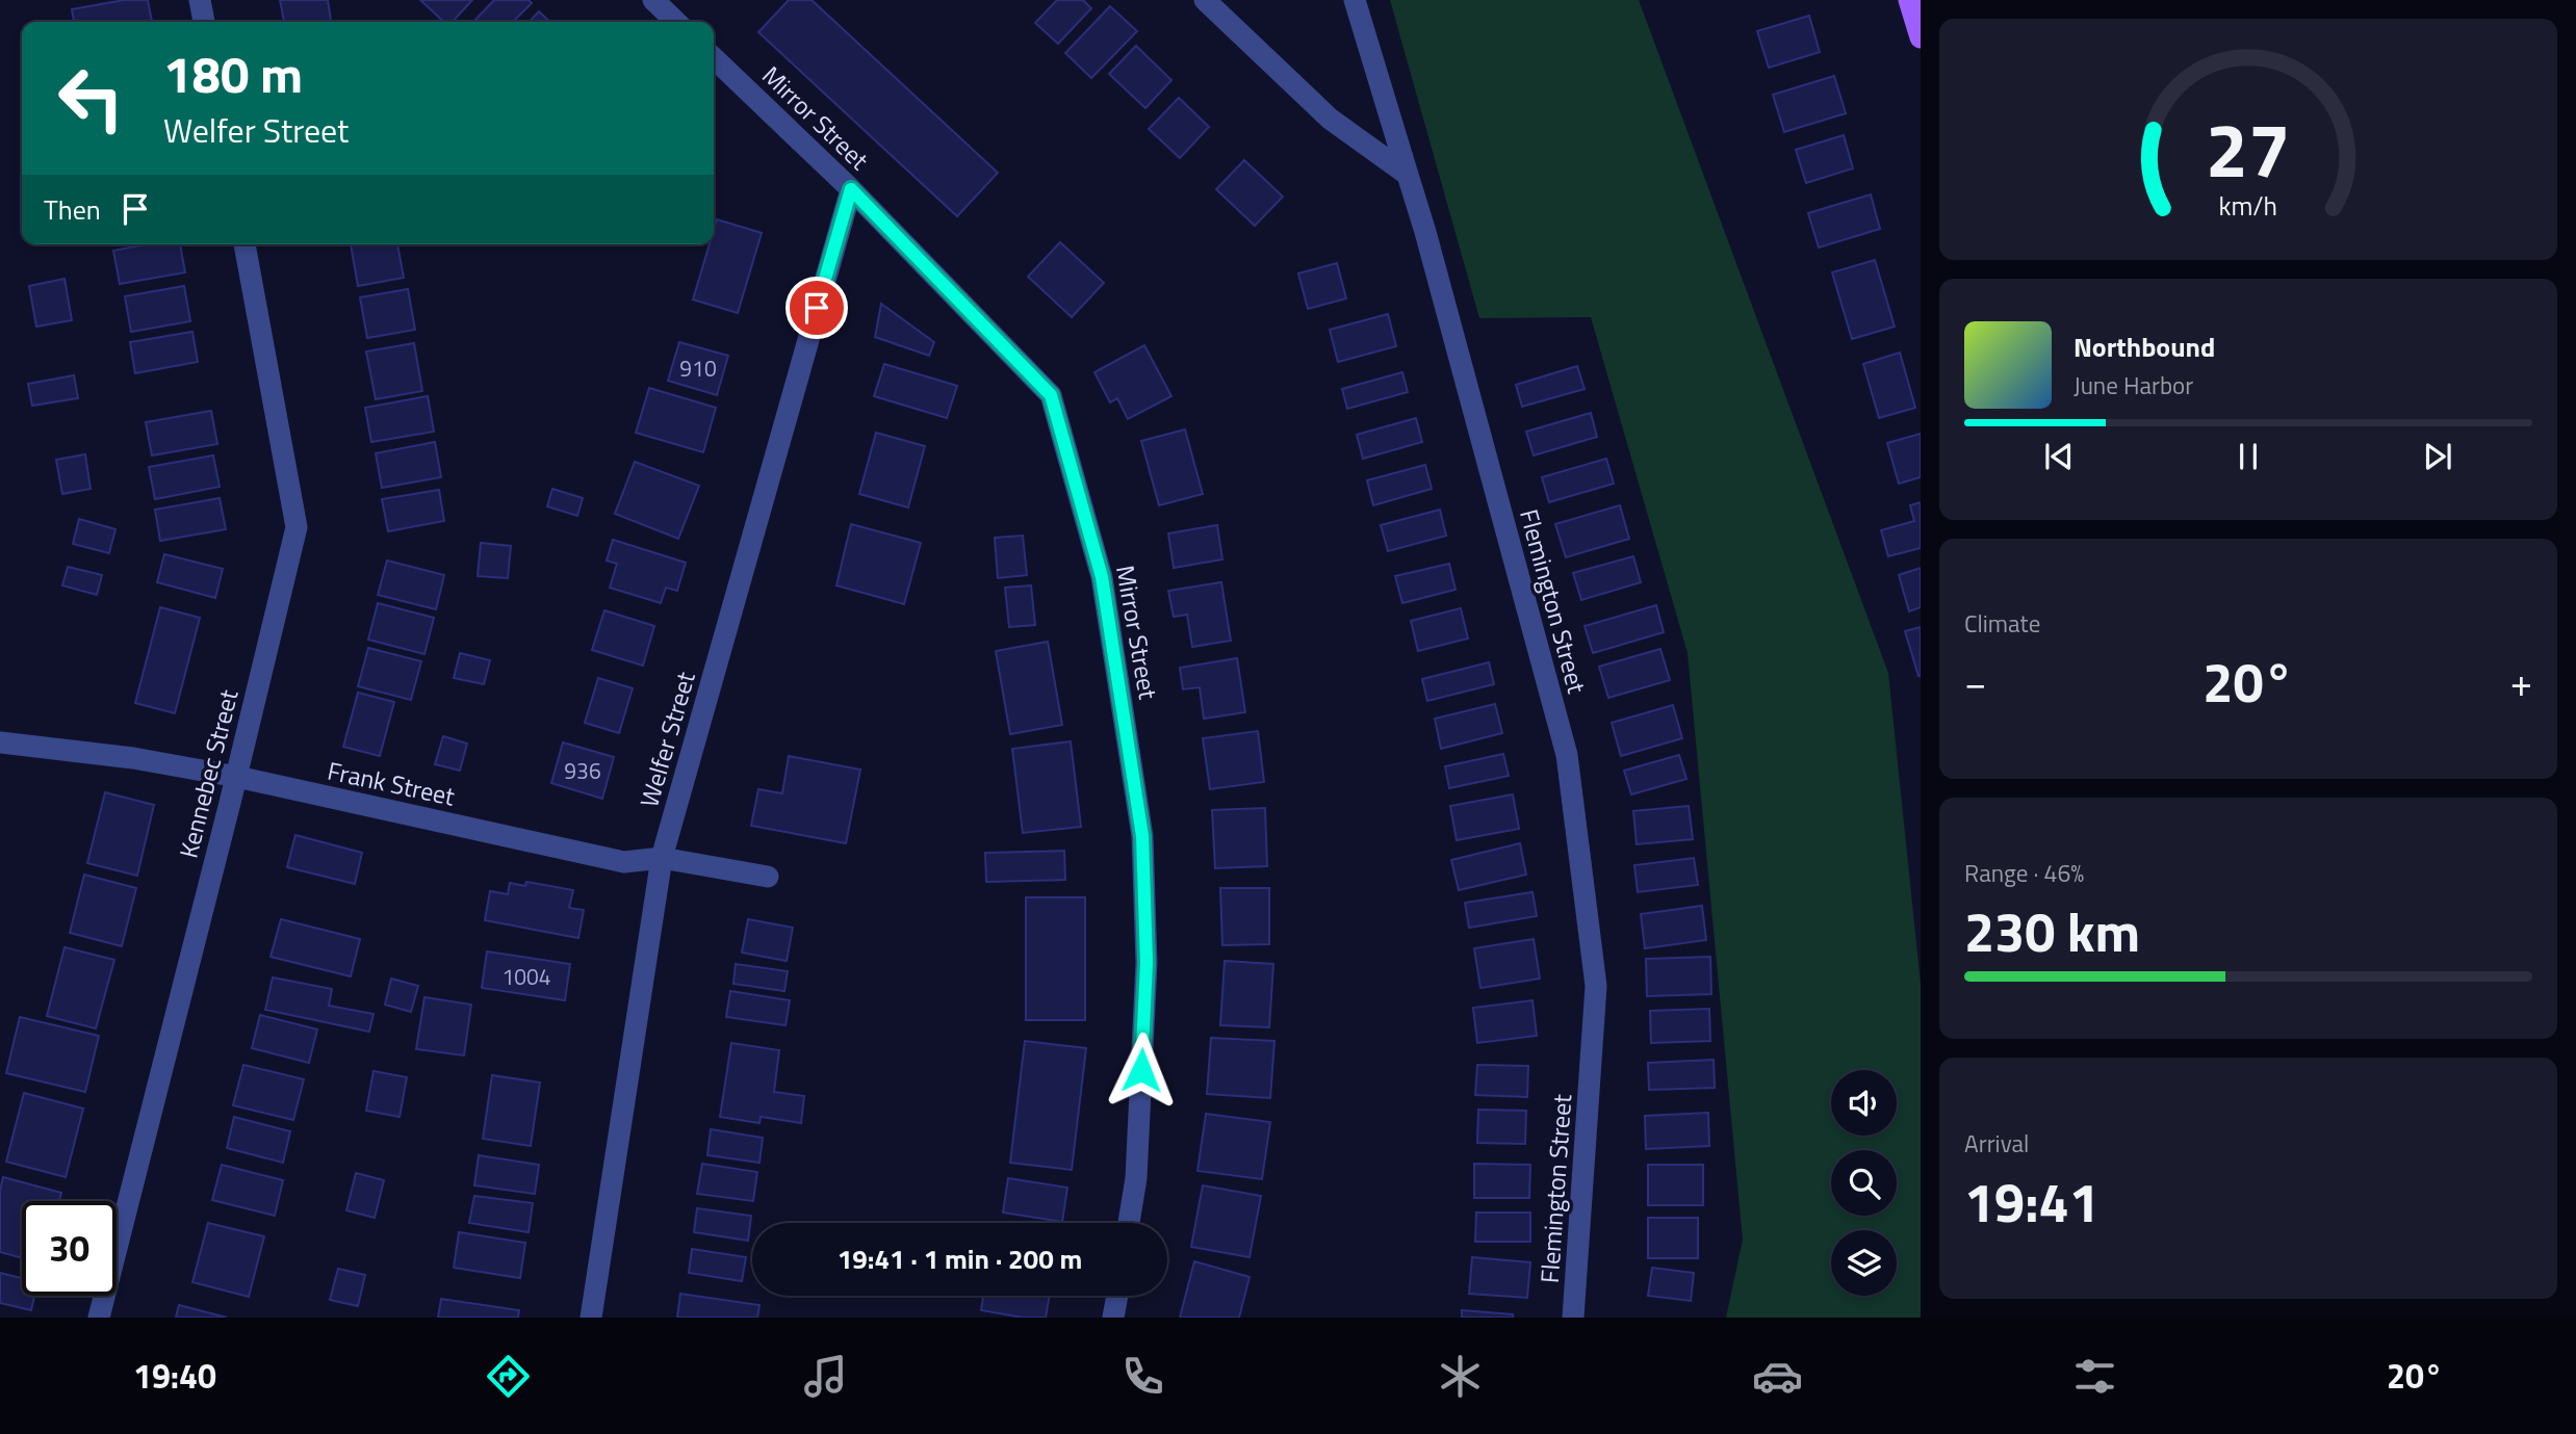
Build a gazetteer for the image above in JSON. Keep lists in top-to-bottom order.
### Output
{
  "streets": {
    "street": [
      "Mirror Street",
      "Flemington Street",
      "Welfer Street",
      "Kennebec Street",
      "Frank Street"
    ]
  },
  "crossings": [
    ["Mirror Street", "Welfer Street"],
    ["Welfer Street", "Frank Street"],
    ["Kennebec Street", "Frank Street"]
  ],
  "house_numbers": ["910", "936", "1004"],
  "page": {
    "turn": ["180 m", "Welfer Street"],
    "then": "Then",
    "song": ["Northbound", "June Harbor"],
    "tile": [
      "Climate",
      ["Range · 46%", "230 km"],
      ["Arrival", "19:41"]
    ],
    "heat": ["−", "20°", "+"],
    "limit": "30",
    "trip": "19:41 · 1 min · 200 m",
    "tabs": ["19:40", "20°"],
    "gauge": ["27", "km/h"]
  }
}
